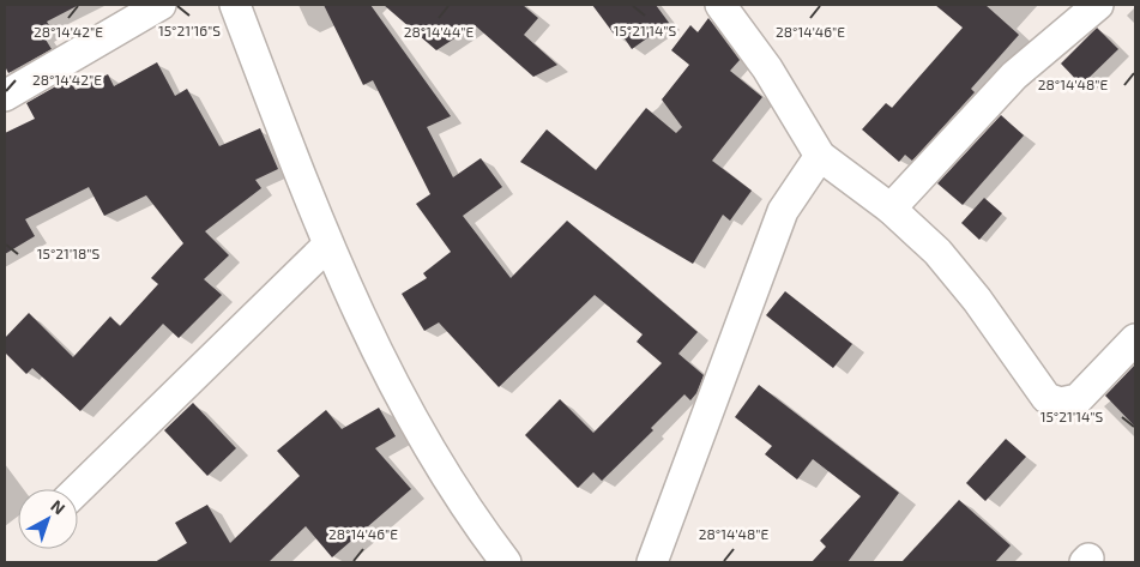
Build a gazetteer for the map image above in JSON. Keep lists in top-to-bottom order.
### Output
{
  "north": "top right",
  "coordinates": [
    "15°21'16\"S",
    "15°21'14\"S",
    "28°14'42\"E",
    "28°14'44\"E",
    "28°14'46\"E",
    "28°14'48\"E",
    "15°21'18\"S"
  ]
}
